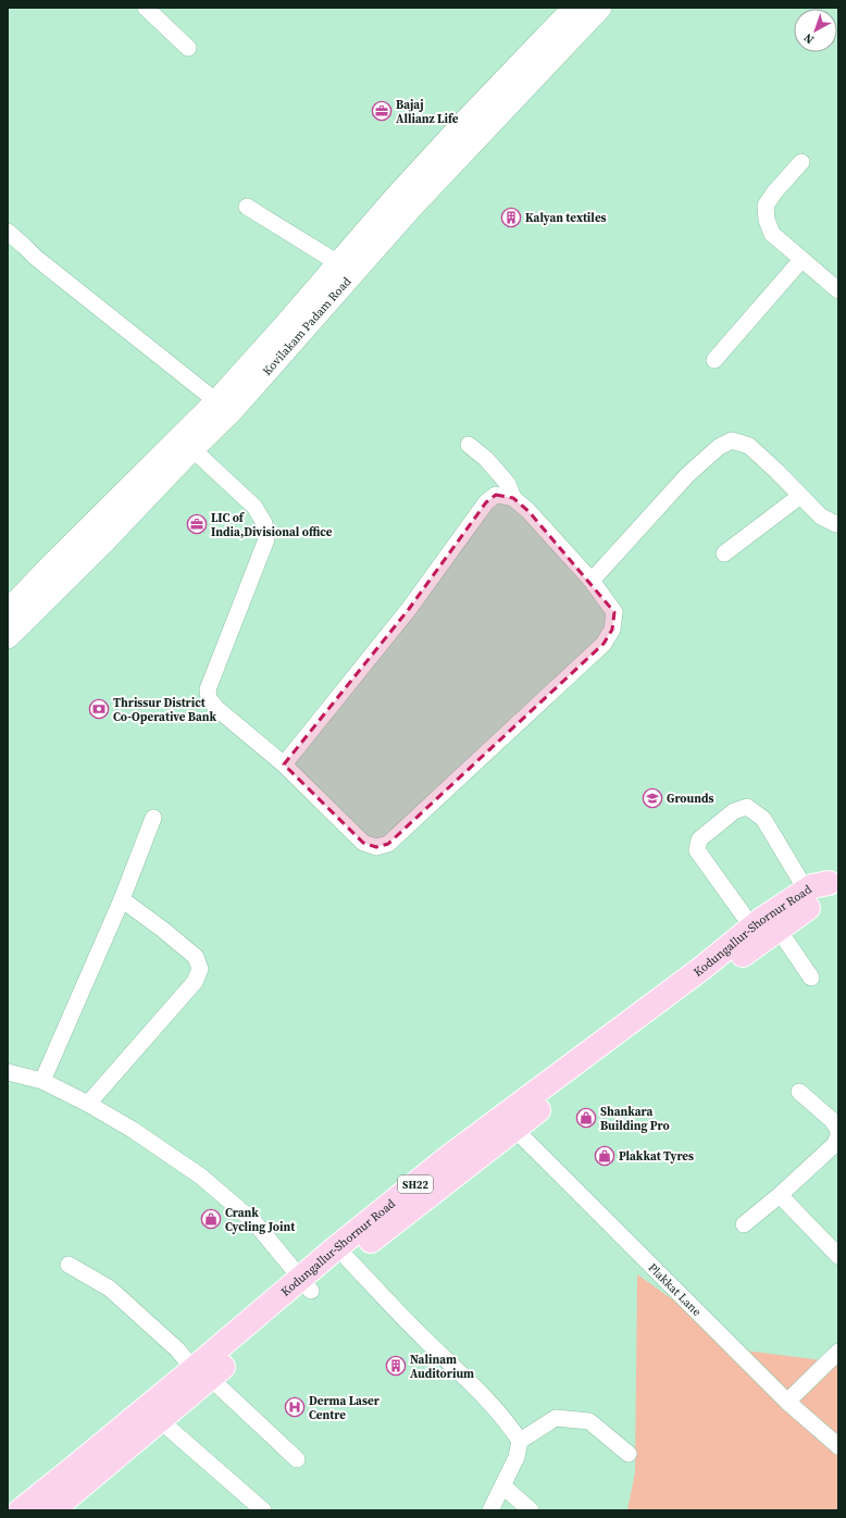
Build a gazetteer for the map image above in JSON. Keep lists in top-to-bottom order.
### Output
{
  "streets": {
    "main road": ["Kovilakam Padam Road", "Kodungallur-Shornur Road", "SH22"],
    "street": ["Plakkat Lane"]
  },
  "crossings": [
    ["Kodungallur-Shornur Road", "Plakkat Lane"]
  ],
  "places": {
    "office": ["Bajaj Allianz Life", "LIC of India,Divisional office"],
    "building": ["Kalyan textiles", "Nalinam Auditorium"],
    "bank": ["Thrissur District Co-Operative Bank"],
    "school or university": ["Grounds"],
    "shop": ["Shankara Building Pro", "Plakkat Tyres", "Crank Cycling Joint"],
    "hospital": ["Derma Laser Centre"]
  },
  "north": "bottom left"
}
